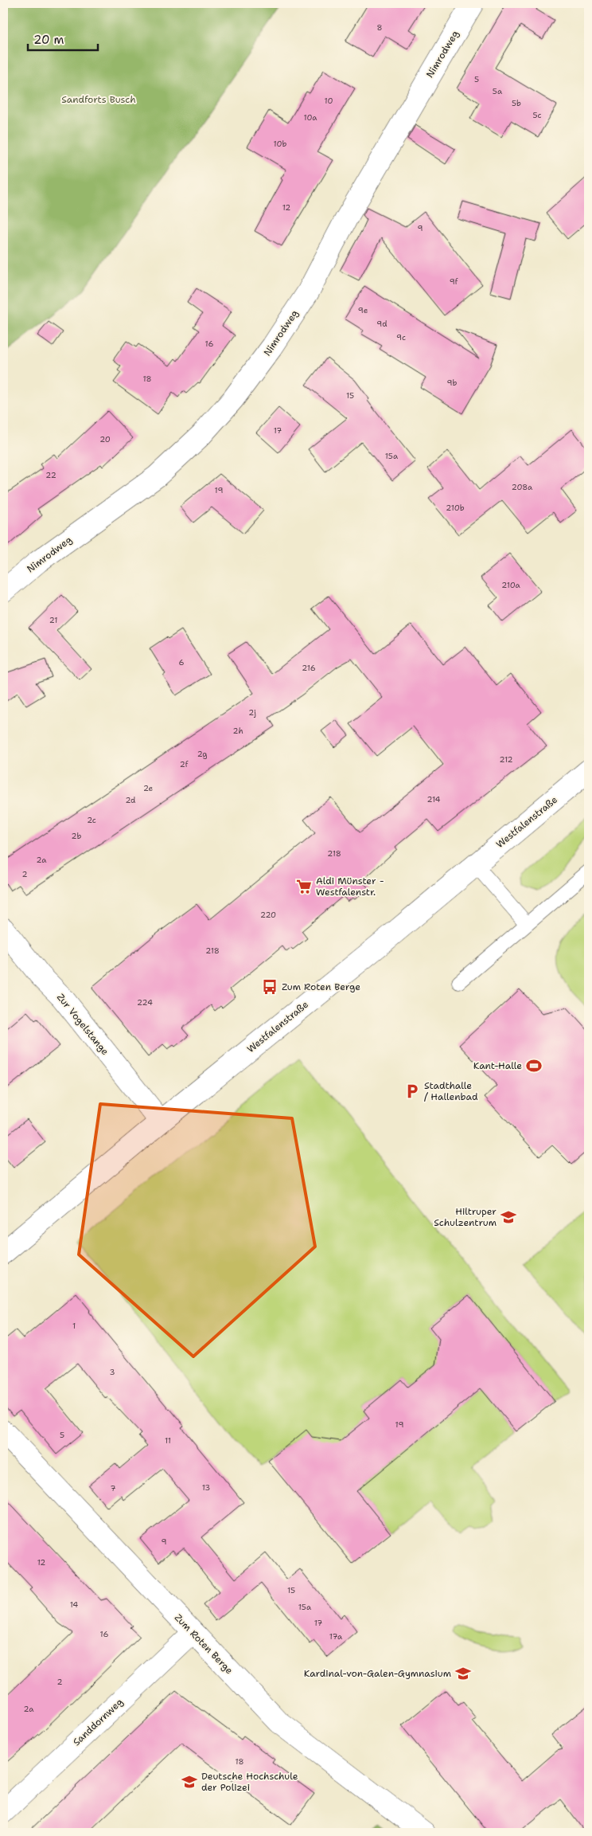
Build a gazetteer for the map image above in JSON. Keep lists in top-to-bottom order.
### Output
{
  "streets": {
    "street": [
      "Nimrodweg",
      "Westfalenstraße",
      "Zur Vogelstange",
      "Zum Roten Berge",
      "Sanddornweg"
    ]
  },
  "crossings": [
    ["Westfalenstraße", "Zur Vogelstange"],
    ["Zum Roten Berge", "Sanddornweg"]
  ],
  "parks": ["Sandforts Busch"],
  "places": {
    "supermarket": ["Aldi Münster - Westfalenstr."],
    "bus stop": ["Zum Roten Berge"],
    "sports": ["Kant-Halle"],
    "parking": ["Stadthalle / Hallenbad"],
    "school or university": ["Hiltruper Schulzentrum", "Kardinal-von-Galen-Gymnasium", "Deutsche Hochschule der Polizei"]
  },
  "house_numbers": [
    "8",
    "5",
    "5a",
    "10",
    "5b",
    "5c",
    "10a",
    "10b",
    "12",
    "9",
    "9f",
    "9e",
    "9d",
    "9c",
    "16",
    "18",
    "9b",
    "15",
    "17",
    "20",
    "15a",
    "22",
    "208a",
    "19",
    "210b",
    "210a",
    "21",
    "6",
    "216",
    "2j",
    "2h",
    "2g",
    "212",
    "2f",
    "2e",
    "214",
    "2d",
    "2c",
    "2b",
    "218",
    "2a",
    "2",
    "220",
    "218",
    "224",
    "1",
    "3",
    "19",
    "5",
    "11",
    "13",
    "7",
    "9",
    "12",
    "15",
    "14",
    "15a",
    "17",
    "16",
    "17a",
    "2",
    "2a",
    "18"
  ],
  "scale_bar": "20 m"
}
